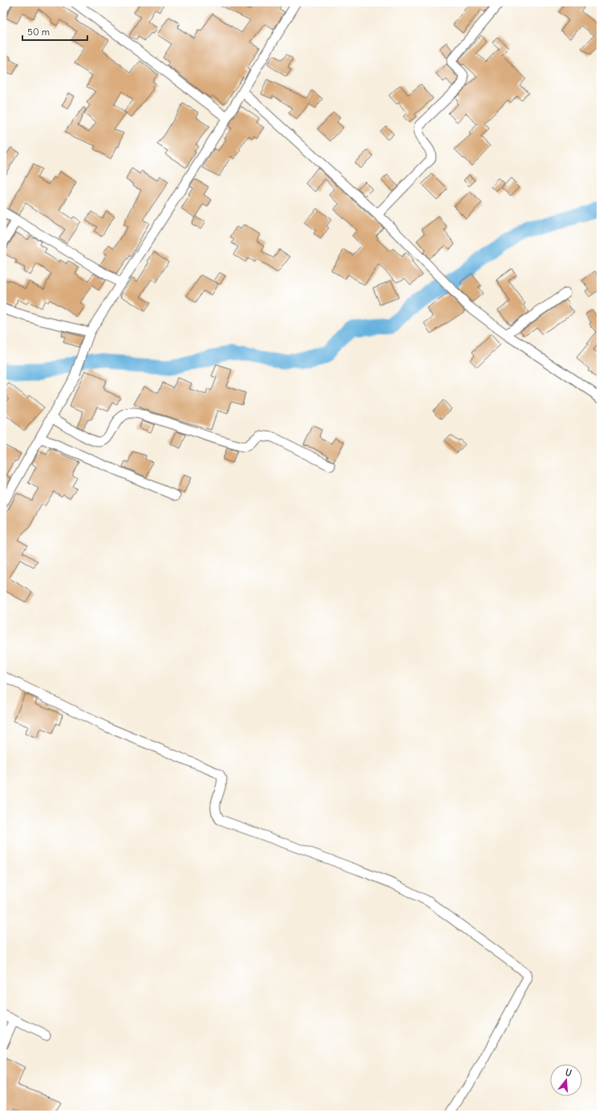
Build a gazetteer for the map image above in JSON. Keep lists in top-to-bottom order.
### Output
{
  "scale_bar": "50 m",
  "north": "top"
}
